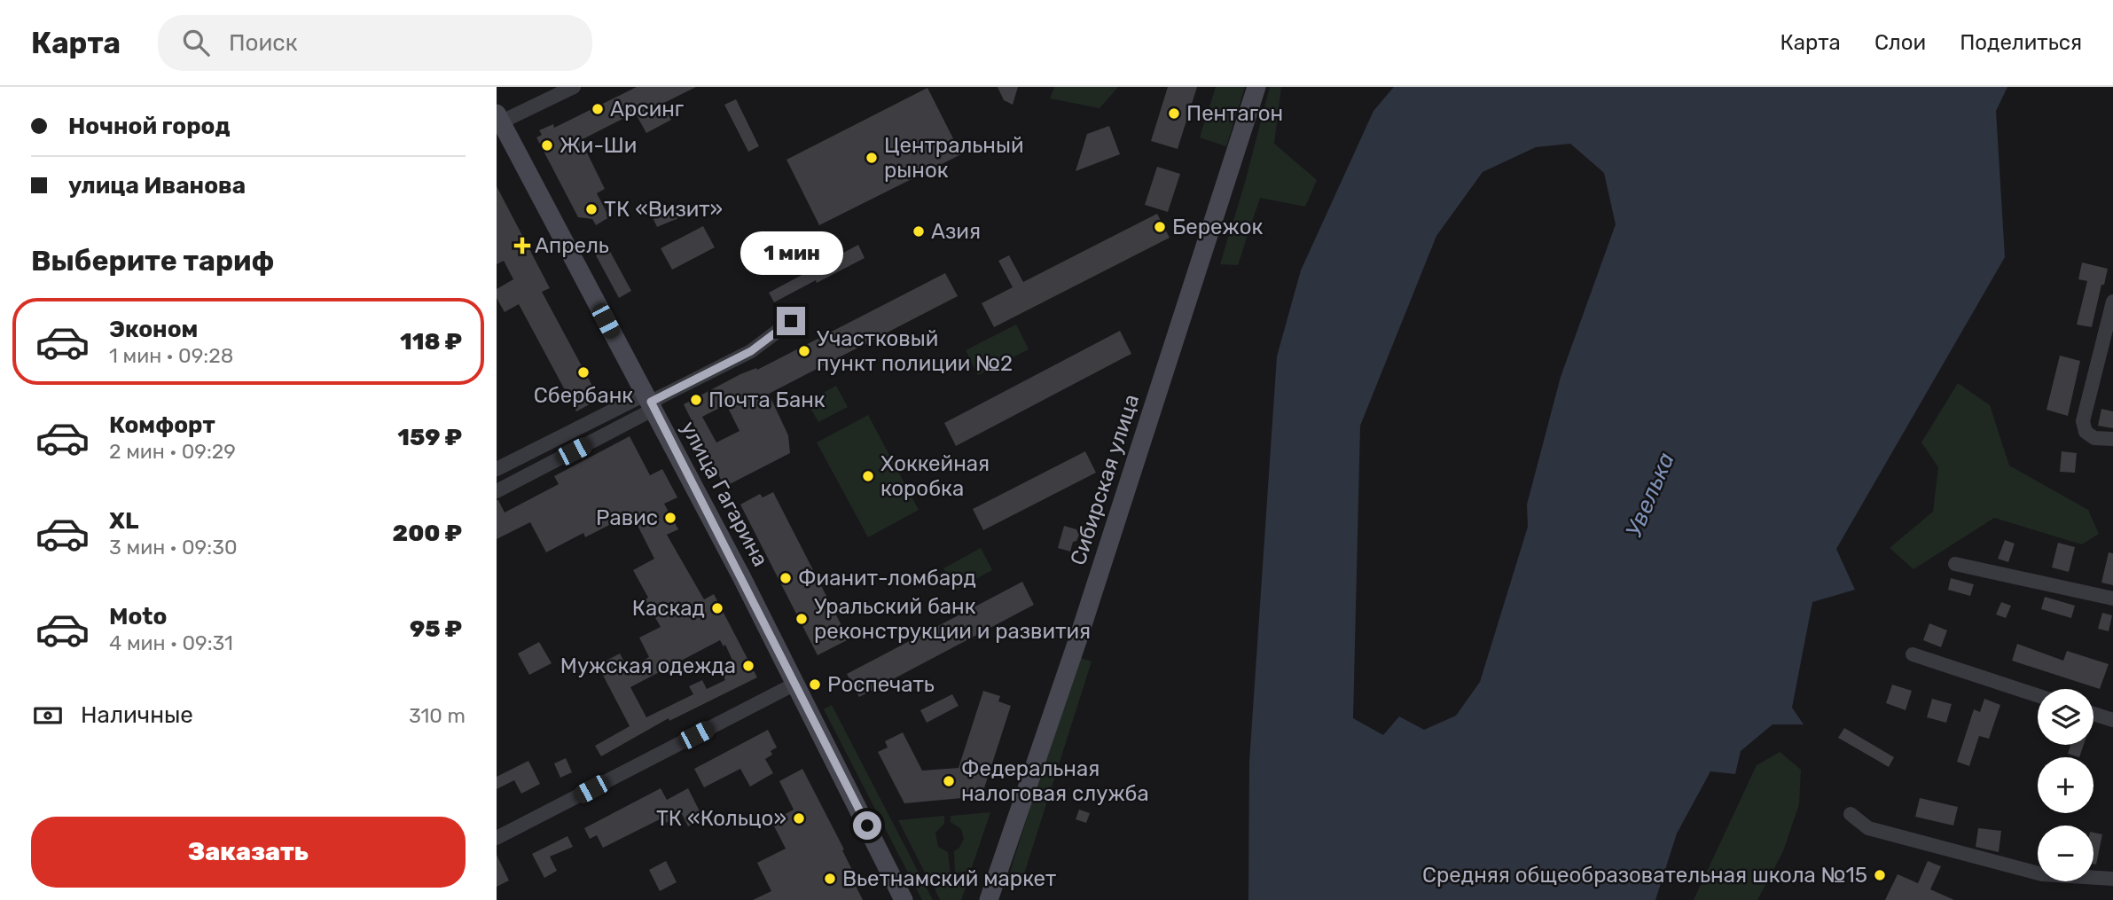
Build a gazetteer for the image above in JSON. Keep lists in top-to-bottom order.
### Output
{
  "streets": {
    "main road": ["Сибирская улица", "улица Гагарина"]
  },
  "water": ["Увелька"],
  "places": {
    "other": [
      "Арсинг",
      "Пентагон",
      "Жи-Ши",
      "Центральный рынок",
      "ТК «Визит»",
      "Бережок",
      "Азия",
      "Участковый пункт полиции №2",
      "Сбербанк",
      "Почта Банк",
      "Хоккейная коробка",
      "Равис",
      "Фианит-ломбард",
      "Каскад",
      "Уральский банк реконструкции и развития",
      "Мужская одежда",
      "Роспечать",
      "Федеральная налоговая служба",
      "ТК «Кольцо»",
      "Средняя общеобразовательная школа №15",
      "Вьетнамский маркет"
    ],
    "health": ["Апрель"]
  },
  "page": {
    "header": "Карта",
    "search": "Поиск",
    "nav": ["Карта", "Слои", "Поделиться"],
    "banner": ["Ночной город", "улица Иванова"],
    "heading": "Выберите тариф",
    "bubble": "1 мин",
    "list": [
      {
        "name": "Эконом",
        "note": "1 мин · 09:28",
        "value": "118 ₽"
      },
      {
        "name": "Комфорт",
        "note": "2 мин · 09:29",
        "value": "159 ₽"
      },
      {
        "name": "XL",
        "note": "3 мин · 09:30",
        "value": "200 ₽"
      },
      {
        "name": "Moto",
        "note": "4 мин · 09:31",
        "value": "95 ₽"
      }
    ],
    "pay": ["Наличные", "310 m"],
    "map_buttons": ["+", "−"],
    "buttons": "Заказать"
  }
}
